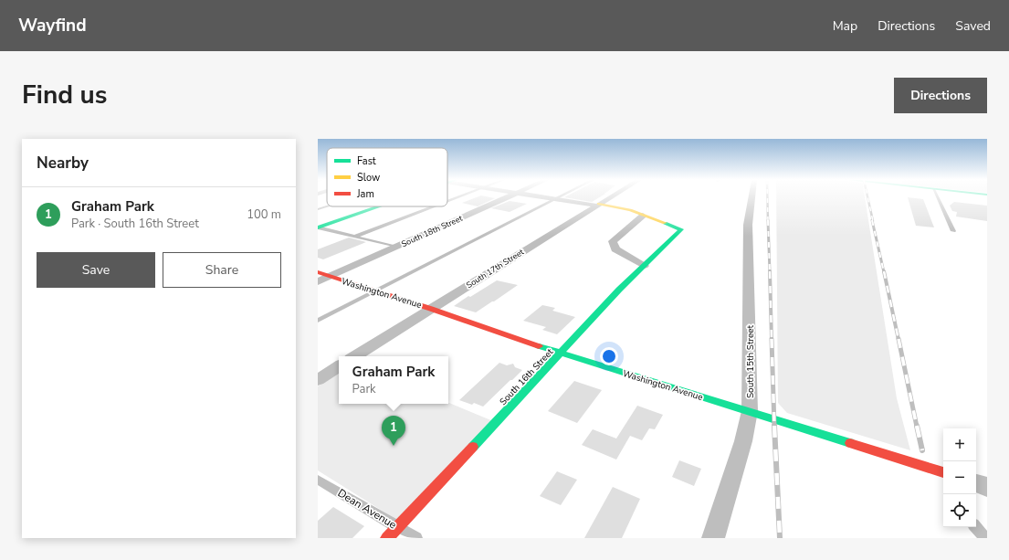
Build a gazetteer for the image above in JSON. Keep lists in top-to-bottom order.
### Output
{
  "streets": {
    "street": [
      "South 18th Street",
      "South 17th Street",
      "Washington Avenue",
      "South 15th Street",
      "South 16th Street"
    ],
    "lane": ["Dean Avenue"]
  },
  "crossings": [
    ["South 18th Street", "Washington Avenue"],
    ["South 17th Street", "Washington Avenue"],
    ["Washington Avenue", "South 15th Street"],
    ["Washington Avenue", "South 16th Street"],
    ["South 16th Street", "Dean Avenue"]
  ],
  "legend": ["Fast", "Slow", "Jam"],
  "page": {
    "header": "Wayfind",
    "nav": ["Map", "Directions", "Saved"],
    "title": "Find us",
    "buttons": [
      "Directions",
      ["Save", "Share"]
    ],
    "heading": "Nearby",
    "list": [
      {
        "mark": "1",
        "name": "Graham Park",
        "note": "Park · South 16th Street",
        "value": "100 m"
      }
    ],
    "popup": ["Graham Park", "Park"],
    "pins": "1",
    "map_buttons": ["+", "−"]
  }
}
